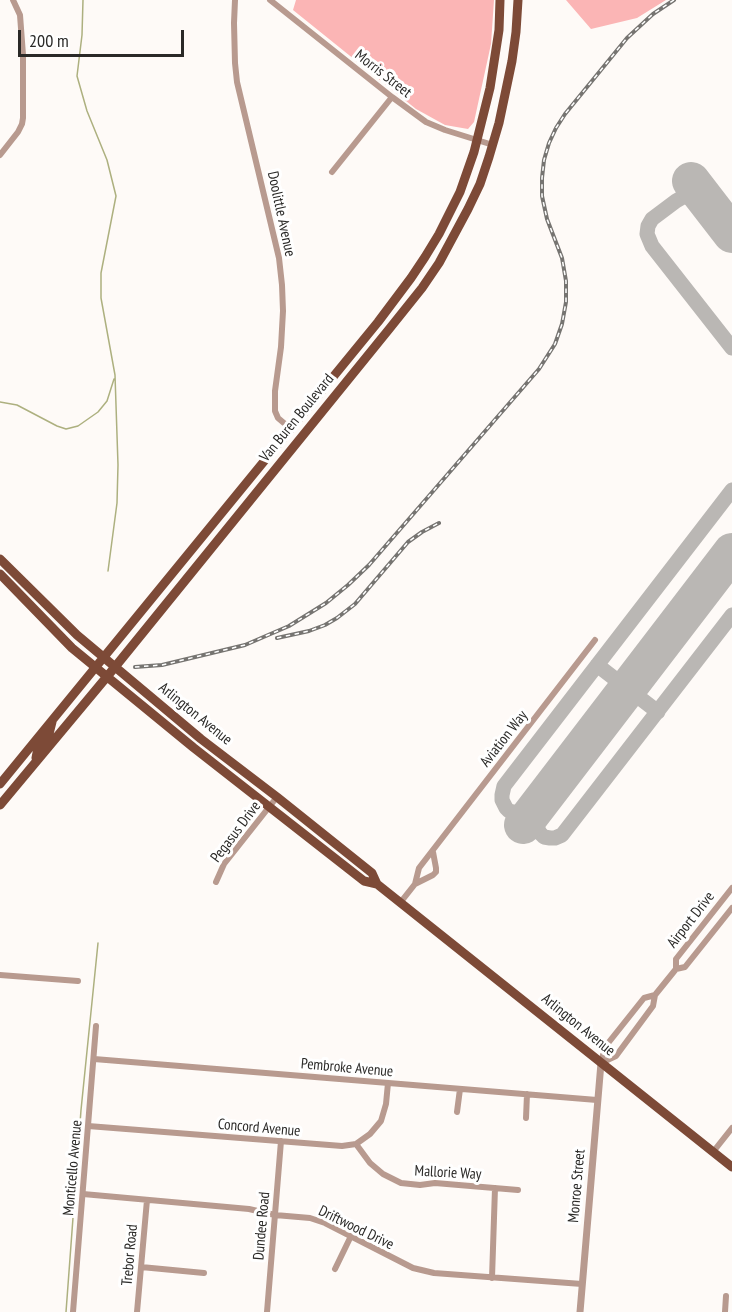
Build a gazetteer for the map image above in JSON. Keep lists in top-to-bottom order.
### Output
{
  "streets": {
    "main road": ["Van Buren Boulevard", "Arlington Avenue"],
    "street": [
      "Morris Street",
      "Doolittle Avenue",
      "Aviation Way",
      "Pegasus Drive",
      "Airport Drive",
      "Pembroke Avenue",
      "Concord Avenue",
      "Monticello Avenue",
      "Mallorie Way",
      "Monroe Street",
      "Dundee Road",
      "Driftwood Drive",
      "Trebor Road"
    ]
  },
  "crossings": [
    ["Morris Street", "Van Buren Boulevard"],
    ["Doolittle Avenue", "Van Buren Boulevard"],
    ["Van Buren Boulevard", "Arlington Avenue"],
    ["Arlington Avenue", "Aviation Way"],
    ["Arlington Avenue", "Pegasus Drive"],
    ["Arlington Avenue", "Airport Drive"],
    ["Arlington Avenue", "Monroe Street"],
    ["Airport Drive", "Monroe Street"],
    ["Pembroke Avenue", "Monticello Avenue"],
    ["Pembroke Avenue", "Monroe Street"],
    ["Concord Avenue", "Monticello Avenue"],
    ["Concord Avenue", "Mallorie Way"],
    ["Concord Avenue", "Dundee Road"],
    ["Monticello Avenue", "Driftwood Drive"],
    ["Monroe Street", "Driftwood Drive"],
    ["Dundee Road", "Driftwood Drive"],
    ["Driftwood Drive", "Trebor Road"]
  ],
  "scale_bar": "200 m"
}
